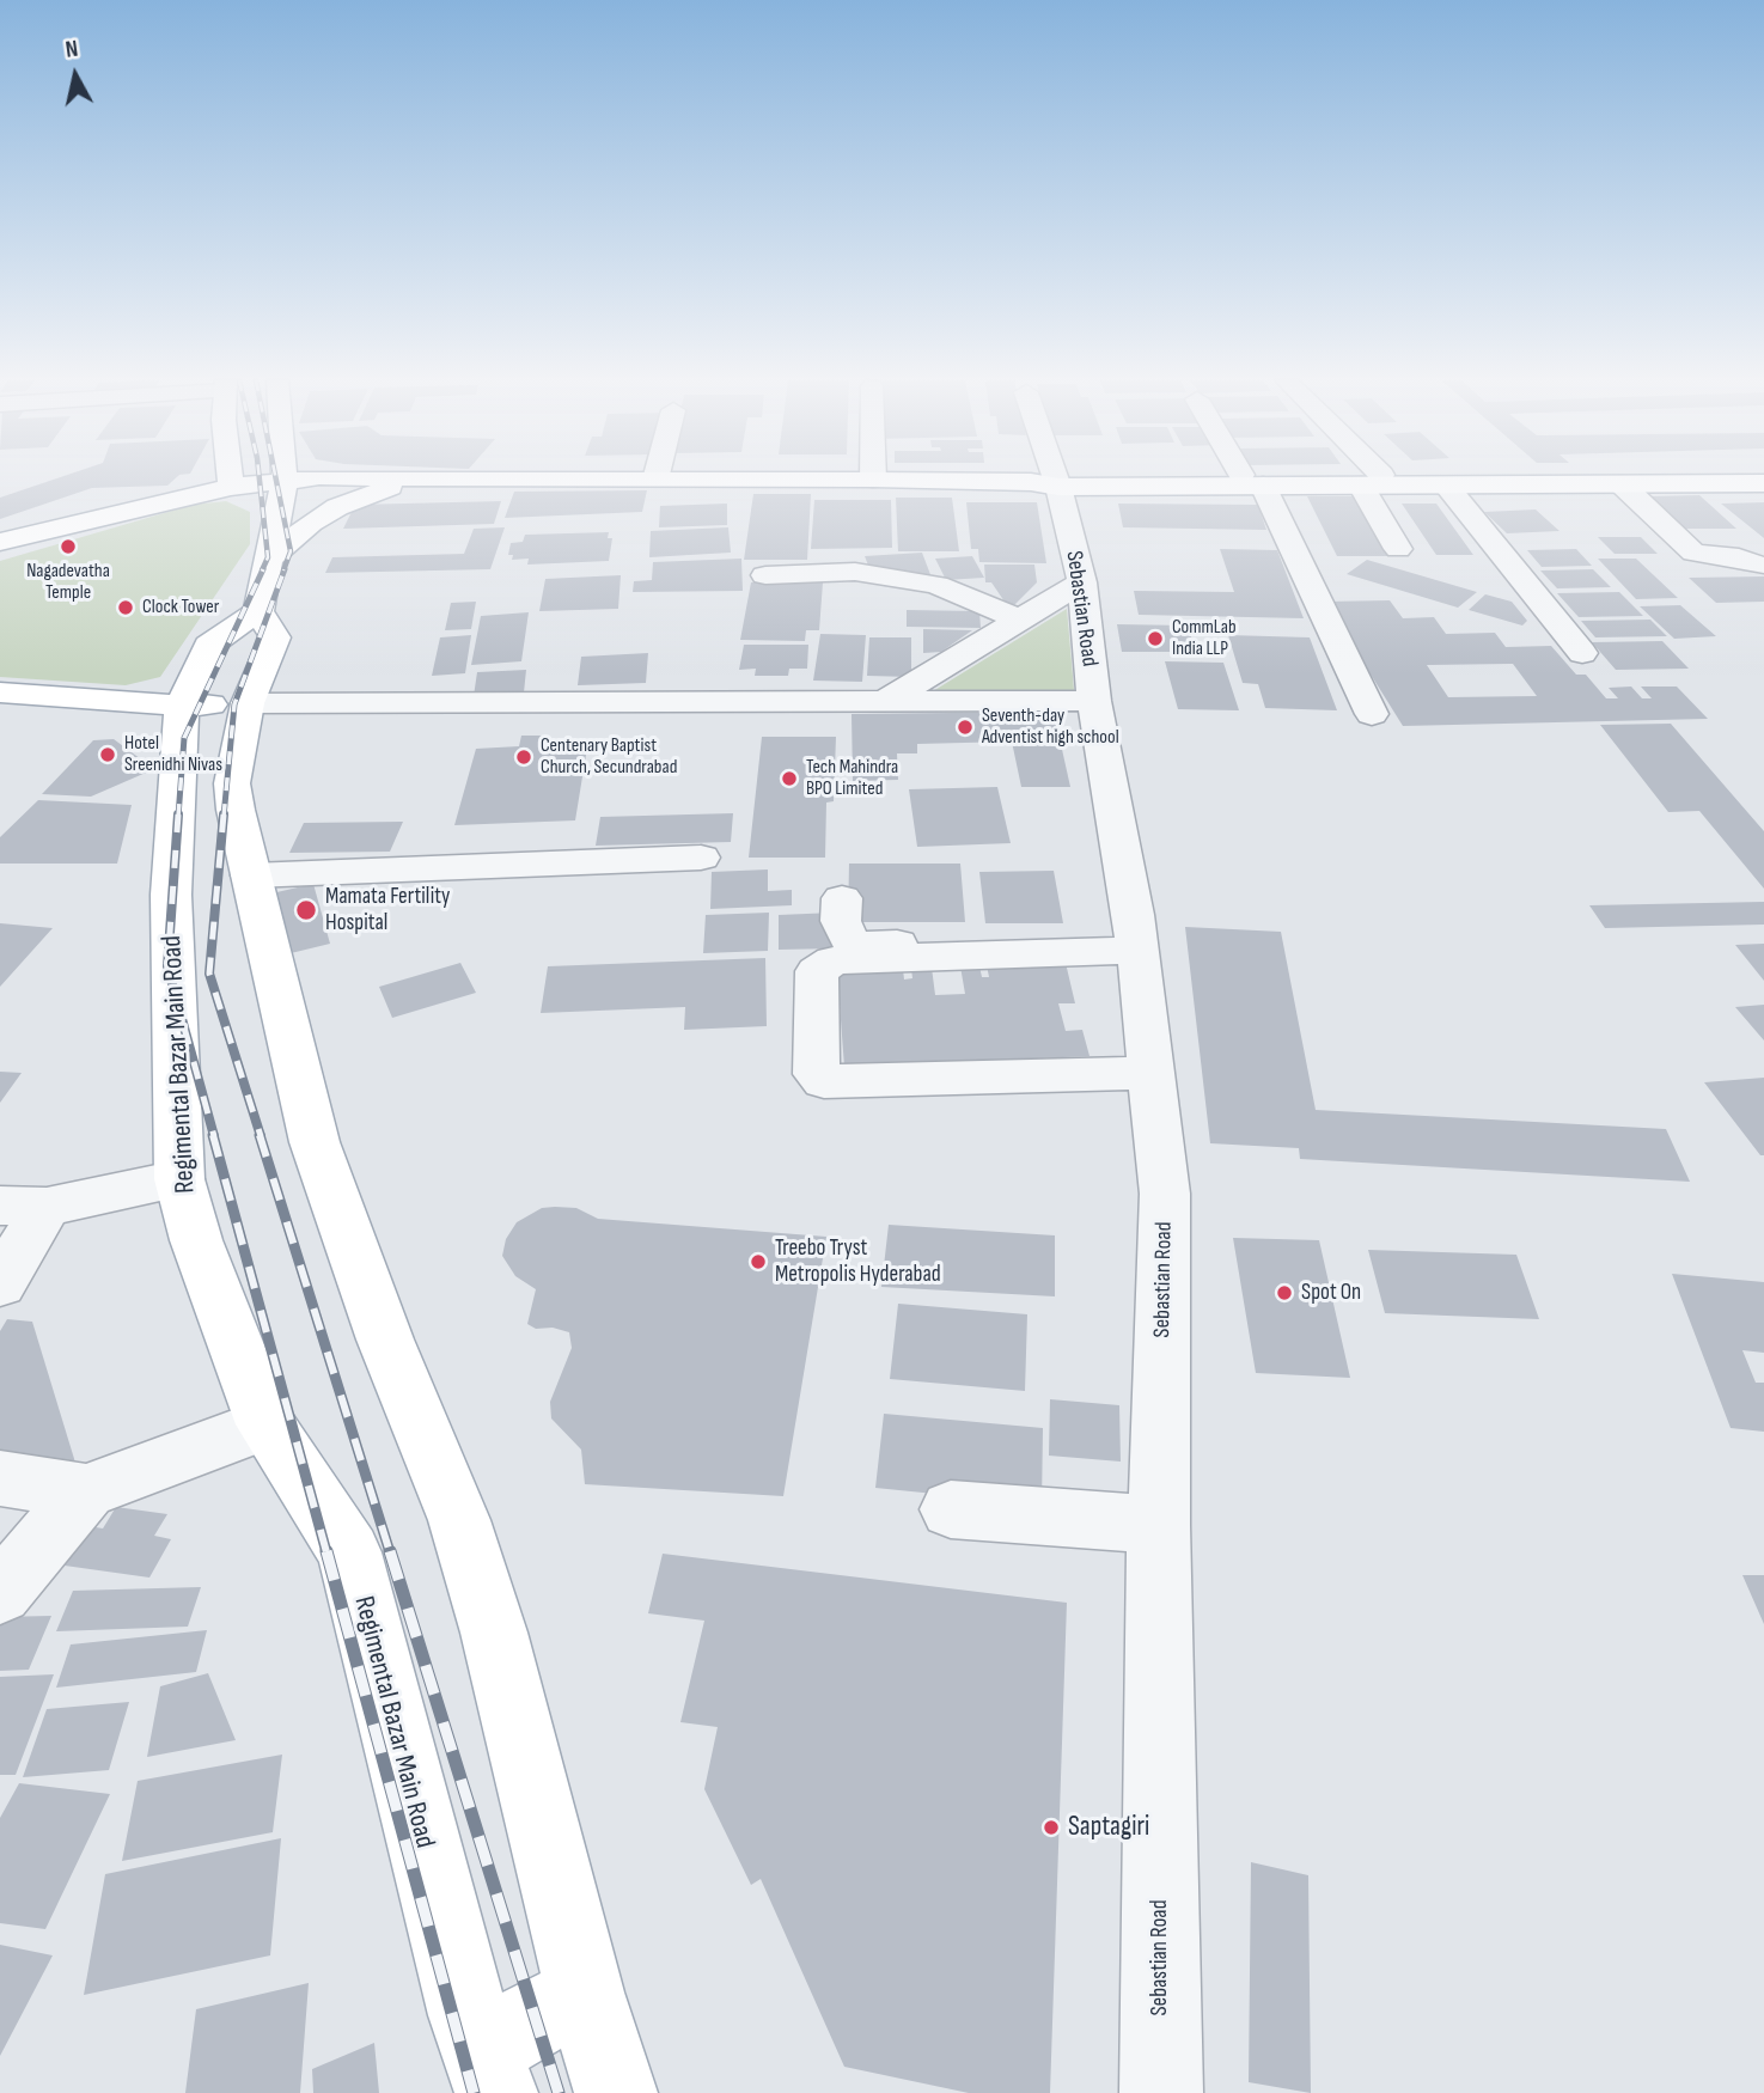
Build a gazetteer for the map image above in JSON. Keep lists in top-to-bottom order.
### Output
{
  "streets": {
    "main road": ["Regimental Bazar Main Road"],
    "street": ["Sebastian Road"]
  },
  "places": [
    "Nagadevatha Temple",
    "Clock Tower",
    "CommLab India LLP",
    "Seventh-day Adventist high school",
    "Hotel Sreenidhi Nivas",
    "Centenary Baptist Church, Secundrabad",
    "Tech Mahindra BPO Limited",
    "Mamata Fertility Hospital",
    "Treebo Tryst Metropolis Hyderabad",
    "Spot On",
    "Saptagiri"
  ],
  "north": "top"
}
